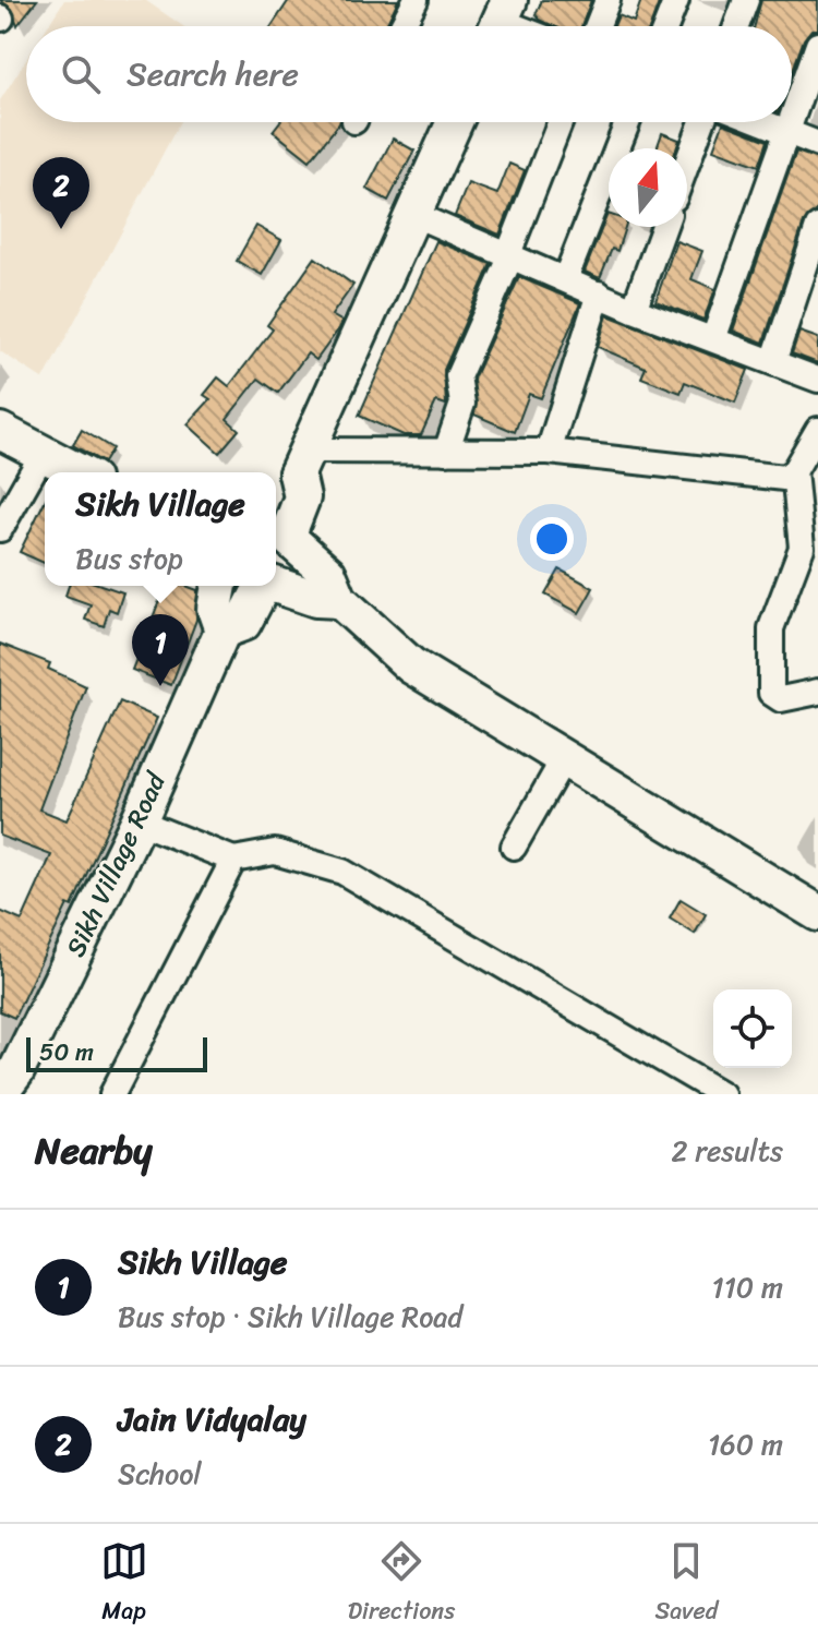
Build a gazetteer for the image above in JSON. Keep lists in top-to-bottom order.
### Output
{
  "streets": {
    "main road": ["Sikh Village Road"]
  },
  "scale_bar": "50 m",
  "north": "top",
  "page": {
    "search": "Search here",
    "pins": ["2", "1"],
    "popup": ["Sikh Village", "Bus stop"],
    "scale": "50 m",
    "heading": ["Nearby", "2 results"],
    "list": [
      {
        "mark": "1",
        "name": "Sikh Village",
        "note": "Bus stop · Sikh Village Road",
        "value": "110 m"
      },
      {
        "mark": "2",
        "name": "Jain Vidyalay",
        "note": "School",
        "value": "160 m"
      }
    ],
    "nav": ["Map", "Directions", "Saved"]
  }
}
